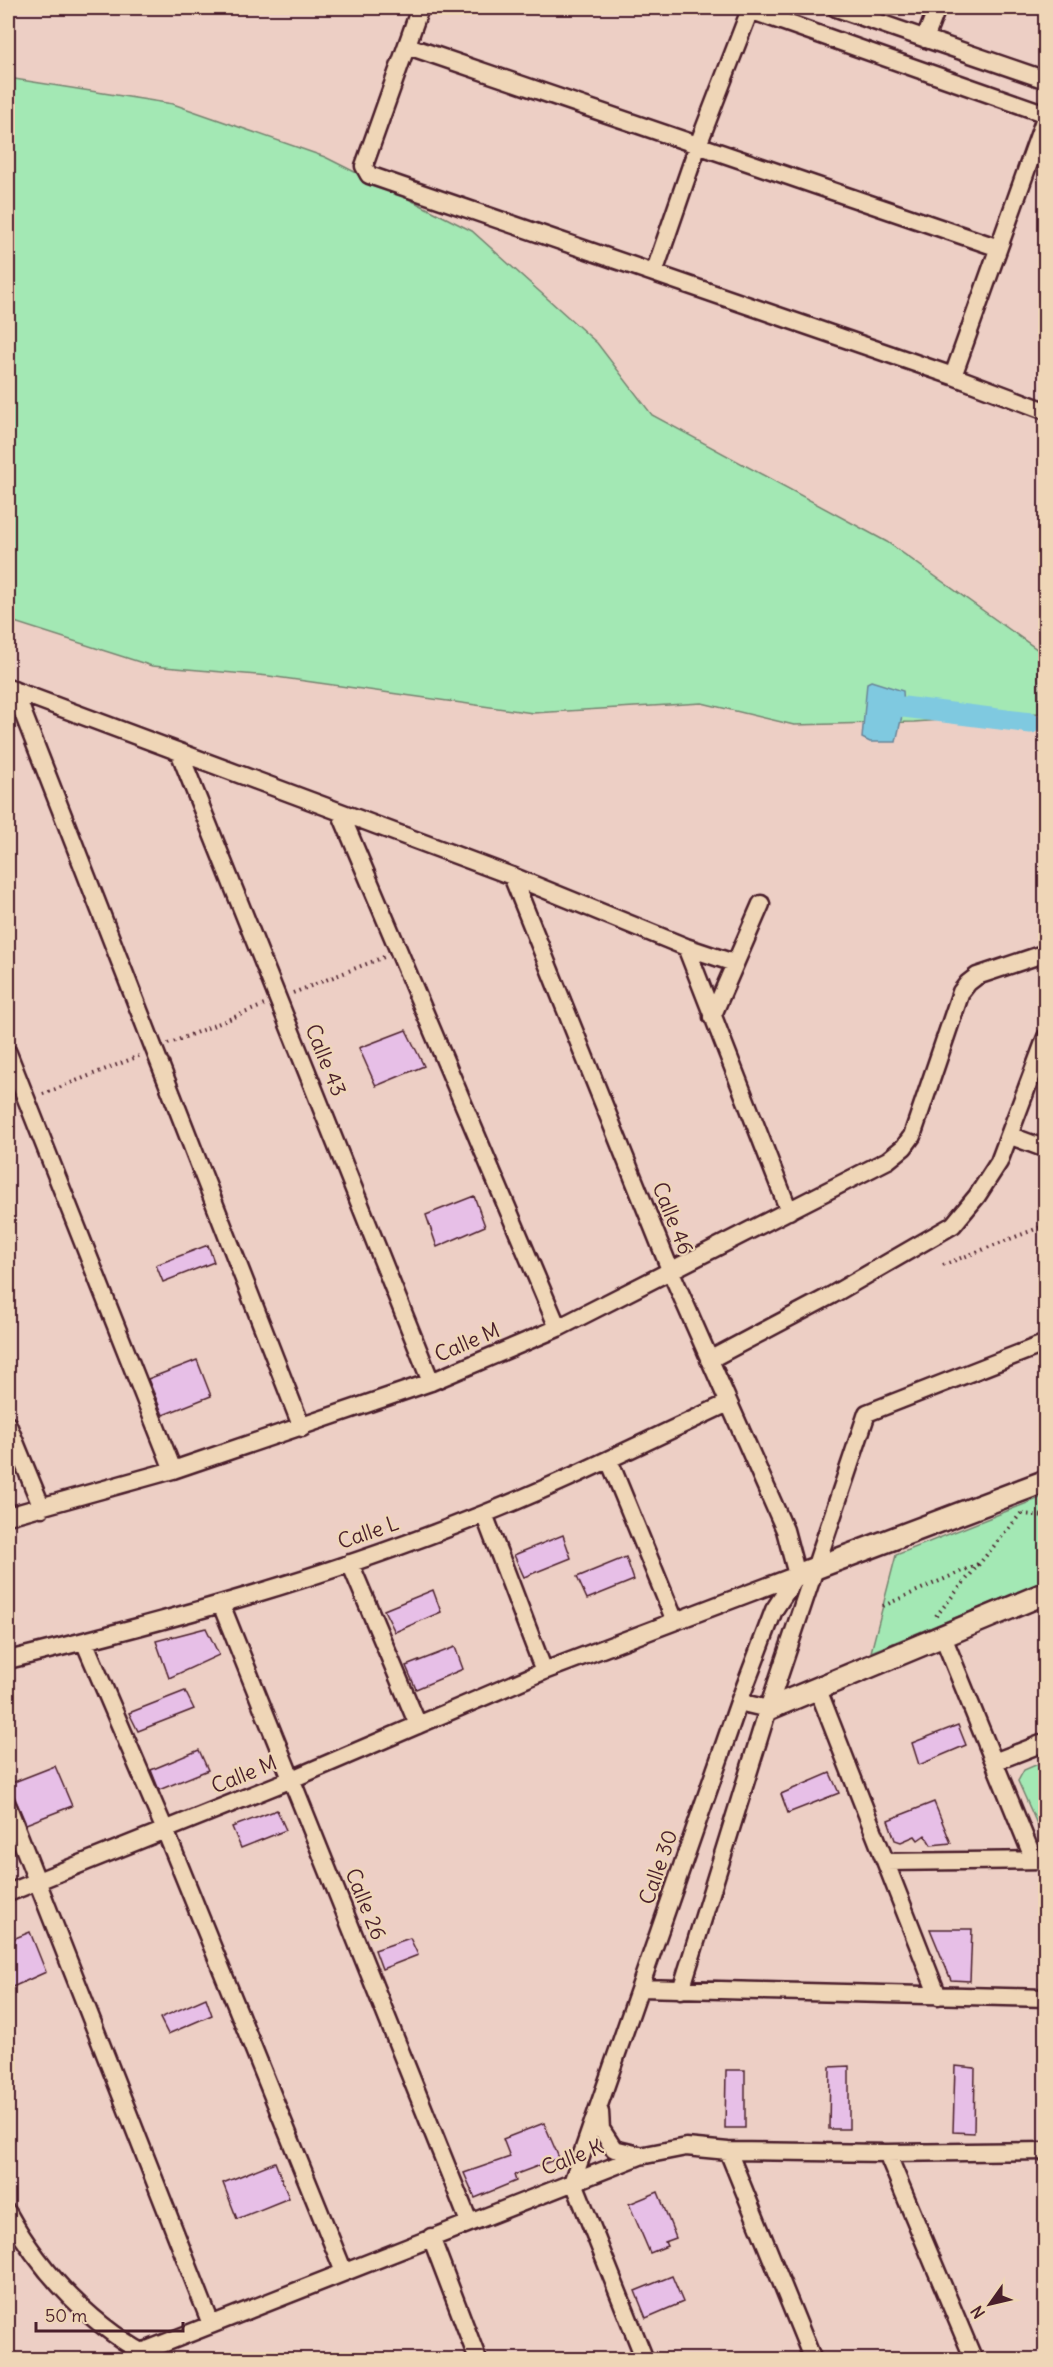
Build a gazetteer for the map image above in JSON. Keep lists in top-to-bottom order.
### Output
{
  "streets": {
    "street": [
      "Calle 43",
      "Calle 46",
      "Calle M",
      "Calle L",
      "Calle 30",
      "Calle 26",
      "Calle K"
    ]
  },
  "crossings": [
    ["Calle 43", "Calle M"],
    ["Calle 46", "Calle M"],
    ["Calle 46", "Calle L"],
    ["Calle 46", "Calle 30"],
    ["Calle M", "Calle 30"],
    ["Calle M", "Calle 26"],
    ["Calle L", "Calle 26"],
    ["Calle 30", "Calle K"],
    ["Calle 26", "Calle K"]
  ],
  "scale_bar": "50 m",
  "north": "bottom left"
}
